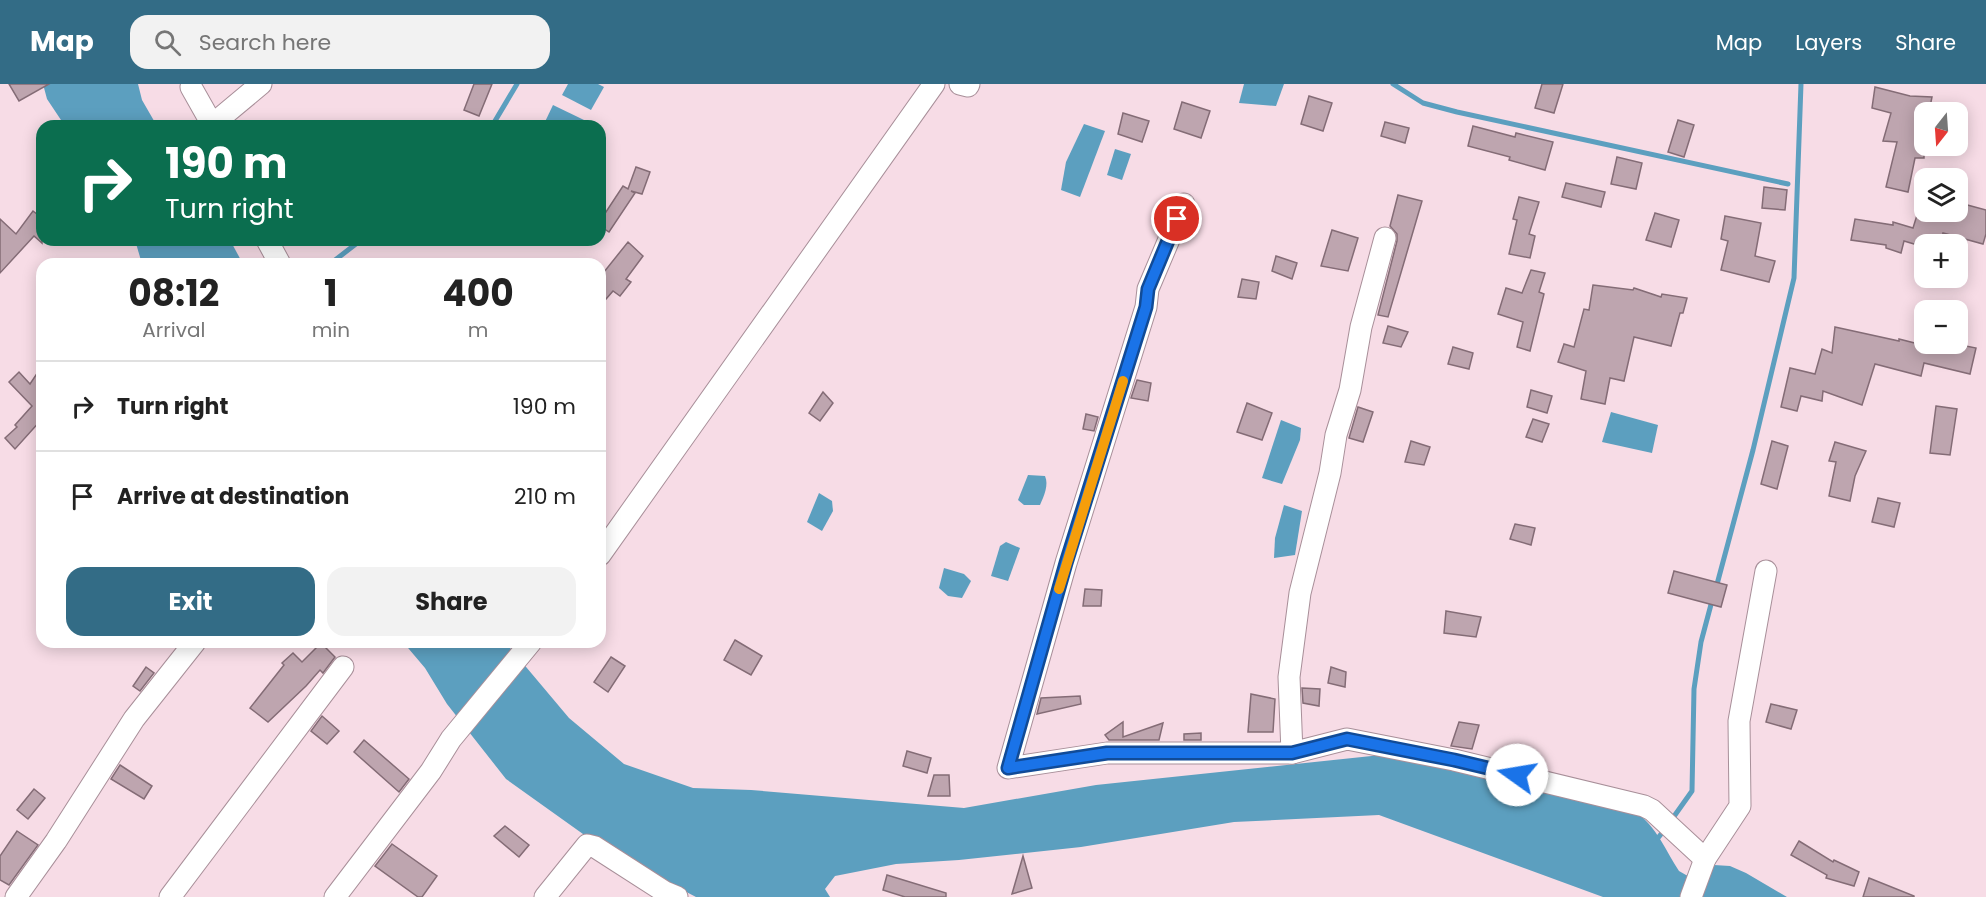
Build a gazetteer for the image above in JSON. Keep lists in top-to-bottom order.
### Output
{
  "north": "bottom",
  "page": {
    "header": "Map",
    "search": "Search here",
    "nav": ["Map", "Layers", "Share"],
    "map_buttons": ["+", "−"],
    "turn": ["190 m", "Turn right"],
    "eta": [
      "08:12",
      "Arrival",
      "1",
      "min",
      "400",
      "m"
    ],
    "list": [
      {
        "name": "Turn right",
        "value": "190 m"
      },
      {
        "name": "Arrive at destination",
        "value": "210 m"
      }
    ],
    "buttons": ["Exit", "Share"]
  }
}
